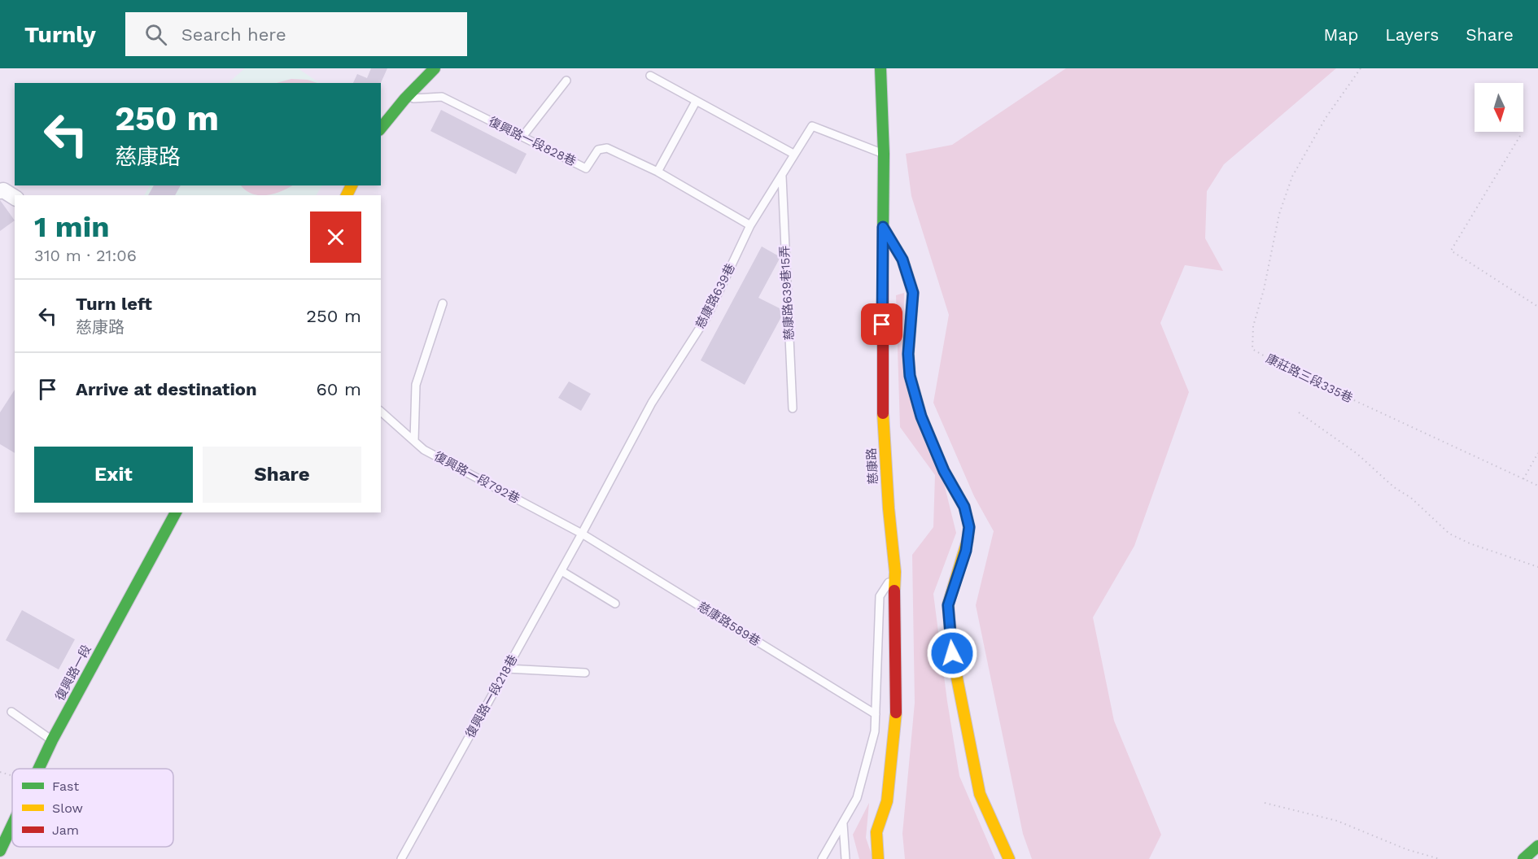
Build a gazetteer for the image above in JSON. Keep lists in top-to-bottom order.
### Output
{
  "streets": {
    "street": ["慈康路", "復興路一段"],
    "lane": [
      "復興路一段828巷",
      "慈康路639巷15弄",
      "慈康路639巷",
      "復興路一段792巷",
      "慈康路589巷",
      "復興路一段218巷"
    ],
    "path": ["康莊路三段335巷"]
  },
  "crossings": [
    ["復興路一段828巷", "慈康路639巷"],
    ["慈康路639巷15弄", "慈康路639巷"],
    ["慈康路639巷", "慈康路"],
    ["慈康路639巷", "復興路一段792巷"],
    ["慈康路639巷", "慈康路589巷"],
    ["慈康路639巷", "復興路一段218巷"],
    ["復興路一段792巷", "慈康路589巷"],
    ["復興路一段792巷", "復興路一段218巷"],
    ["慈康路589巷", "復興路一段218巷"]
  ],
  "legend": ["Fast", "Slow", "Jam"],
  "north": "bottom",
  "page": {
    "header": "Turnly",
    "search": "Search here",
    "nav": ["Map", "Layers", "Share"],
    "turn": ["250 m", "慈康路"],
    "heading": ["1 min", "310 m · 21:06"],
    "list": [
      {
        "name": "Turn left",
        "note": "慈康路",
        "value": "250 m"
      },
      {
        "name": "Arrive at destination",
        "value": "60 m"
      }
    ],
    "buttons": ["Exit", "Share"]
  }
}
